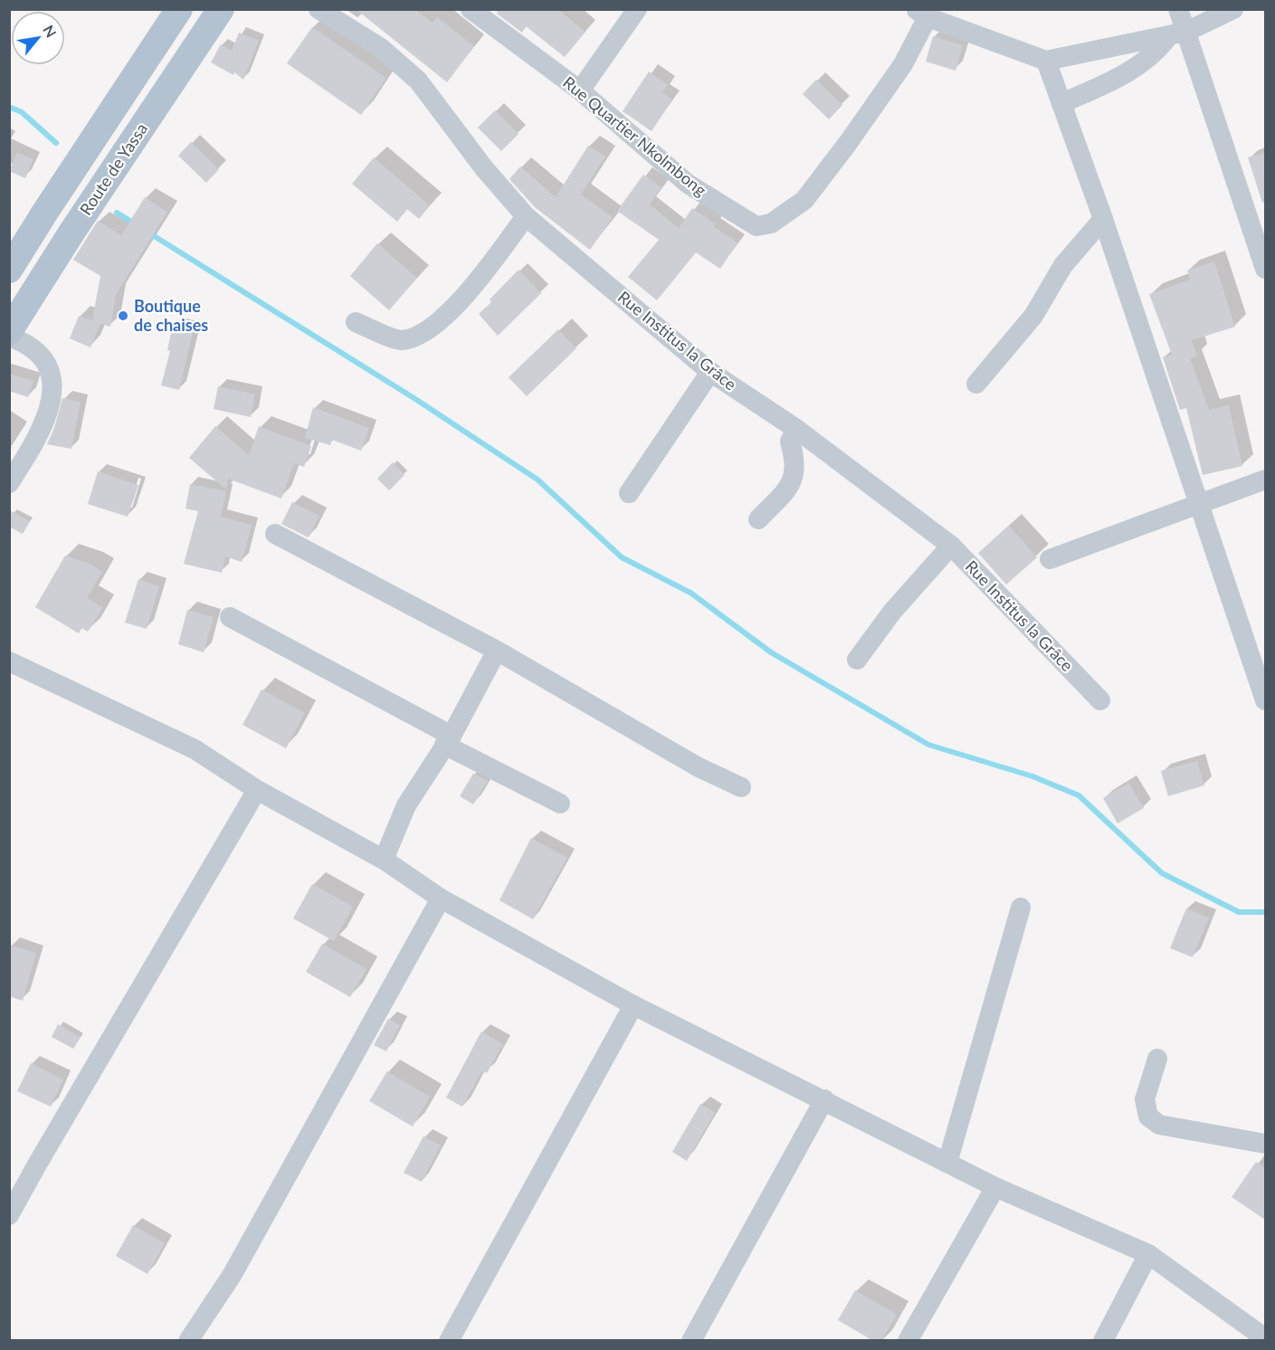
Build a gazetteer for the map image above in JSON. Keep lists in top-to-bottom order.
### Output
{
  "streets": {
    "main road": ["Route de Yassa"],
    "street": ["Rue Quartier Nkolmbong", "Rue Institus la Grâce"]
  },
  "places": ["Boutique de chaises"],
  "north": "top right"
}
